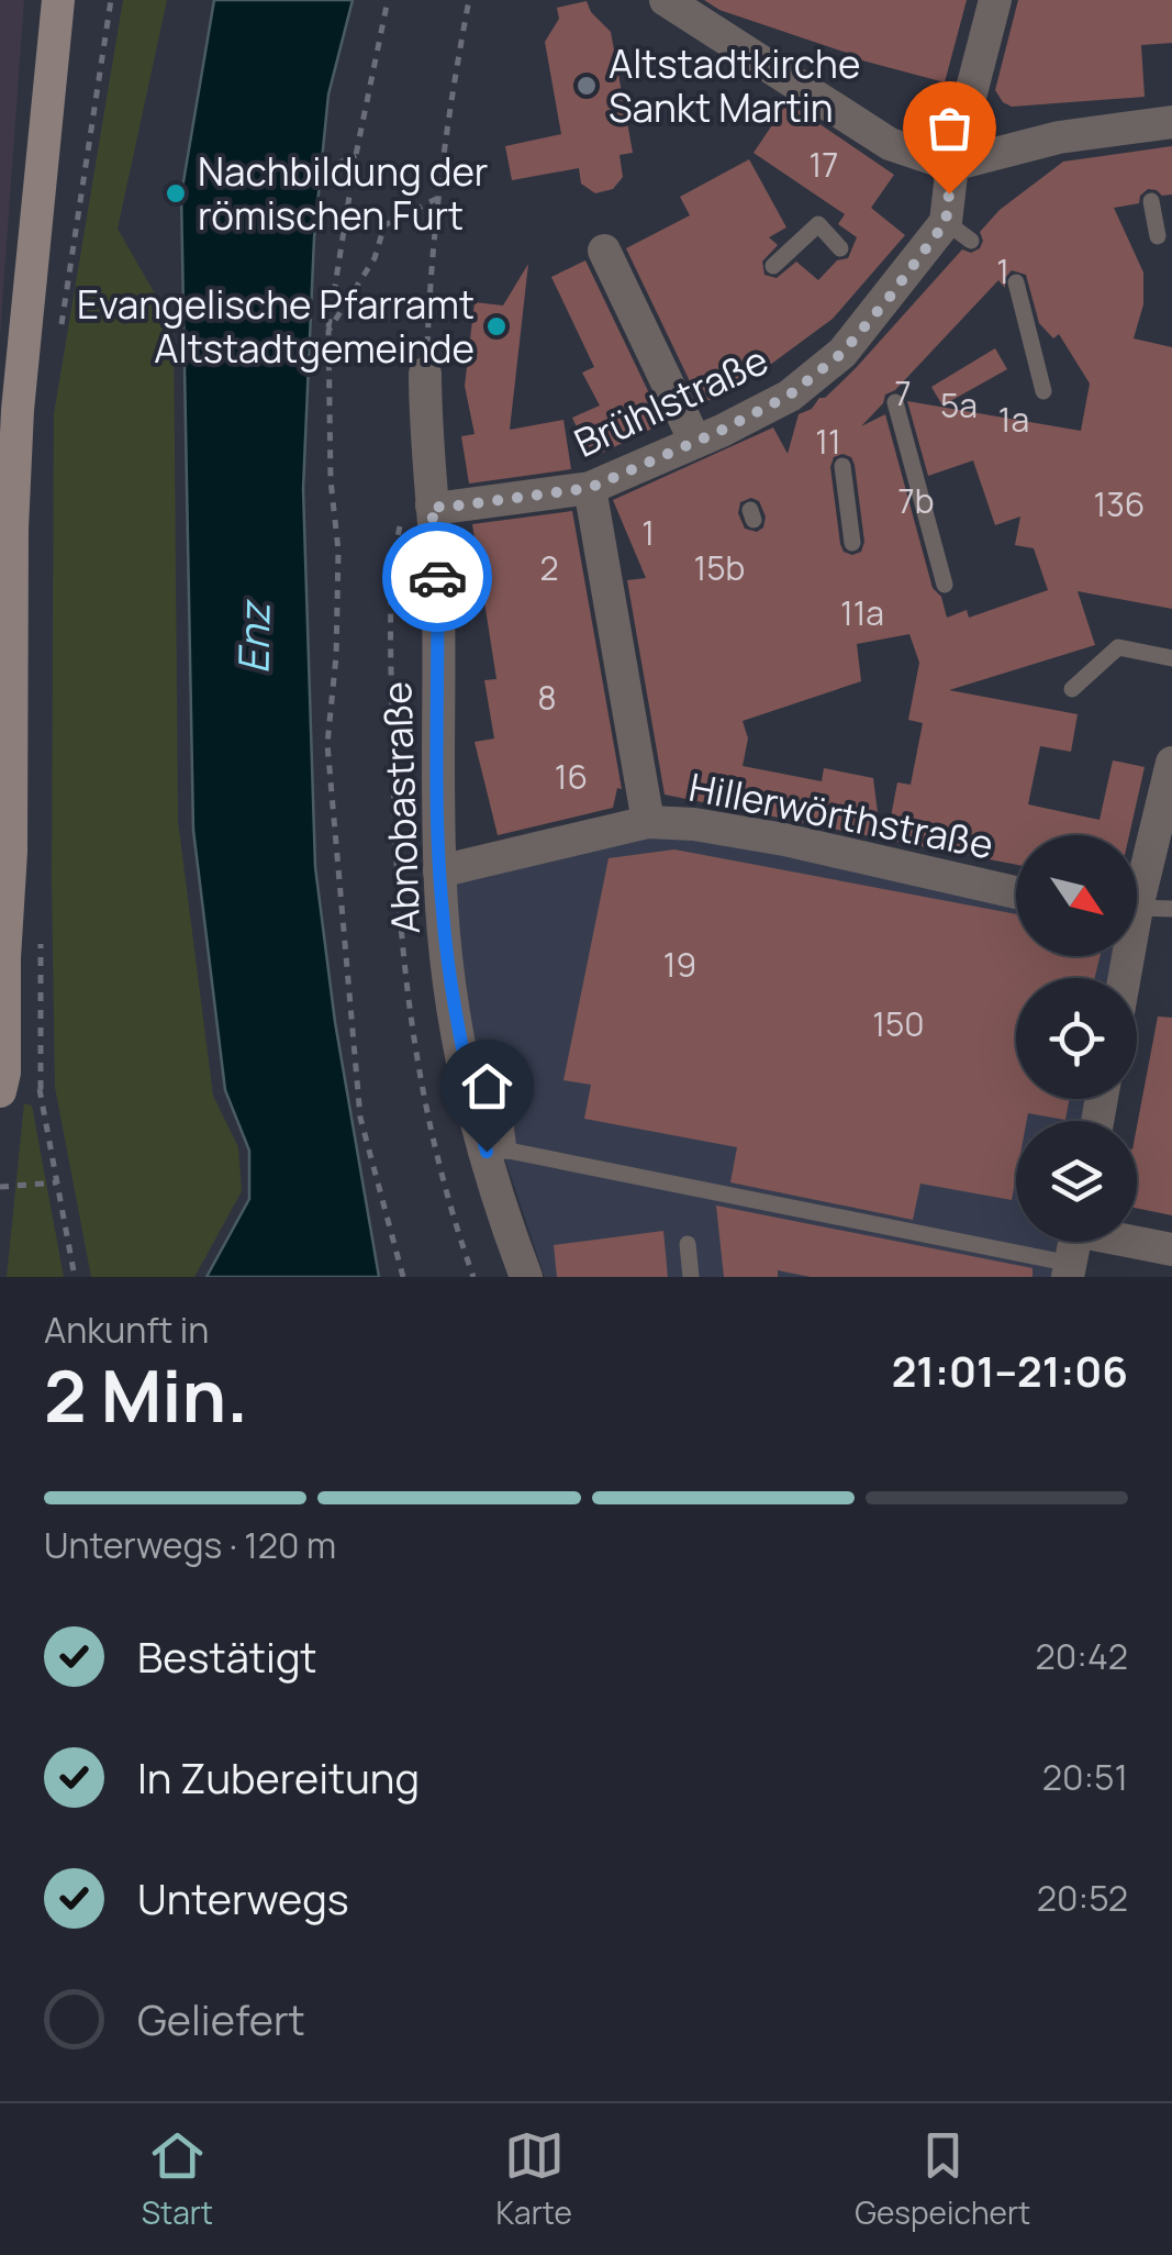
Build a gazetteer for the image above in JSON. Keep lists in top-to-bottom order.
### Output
{
  "streets": {
    "street": ["Brühlstraße", "Abnobastraße", "Hillerwörthstraße"]
  },
  "crossings": [
    ["Brühlstraße", "Abnobastraße"],
    ["Abnobastraße", "Hillerwörthstraße"]
  ],
  "water": ["Enz"],
  "places": ["Altstadtkirche Sankt Martin", "Nachbildung der römischen Furt", "Evangelische Pfarramt Altstadtgemeinde"],
  "house_numbers": [
    "17",
    "1",
    "7",
    "5a",
    "1a",
    "11",
    "7b",
    "136",
    "1",
    "2",
    "15b",
    "11a",
    "8",
    "16",
    "19",
    "150"
  ],
  "north": "bottom right",
  "page": {
    "heading": ["2 Min.", "Ankunft in", "21:01–21:06"],
    "bar": "Unterwegs · 120 m",
    "list": [
      ["Bestätigt", "20:42"],
      ["In Zubereitung", "20:51"],
      ["Unterwegs", "20:52"],
      "Geliefert"
    ],
    "tabs": ["Start", "Karte", "Gespeichert"]
  }
}
